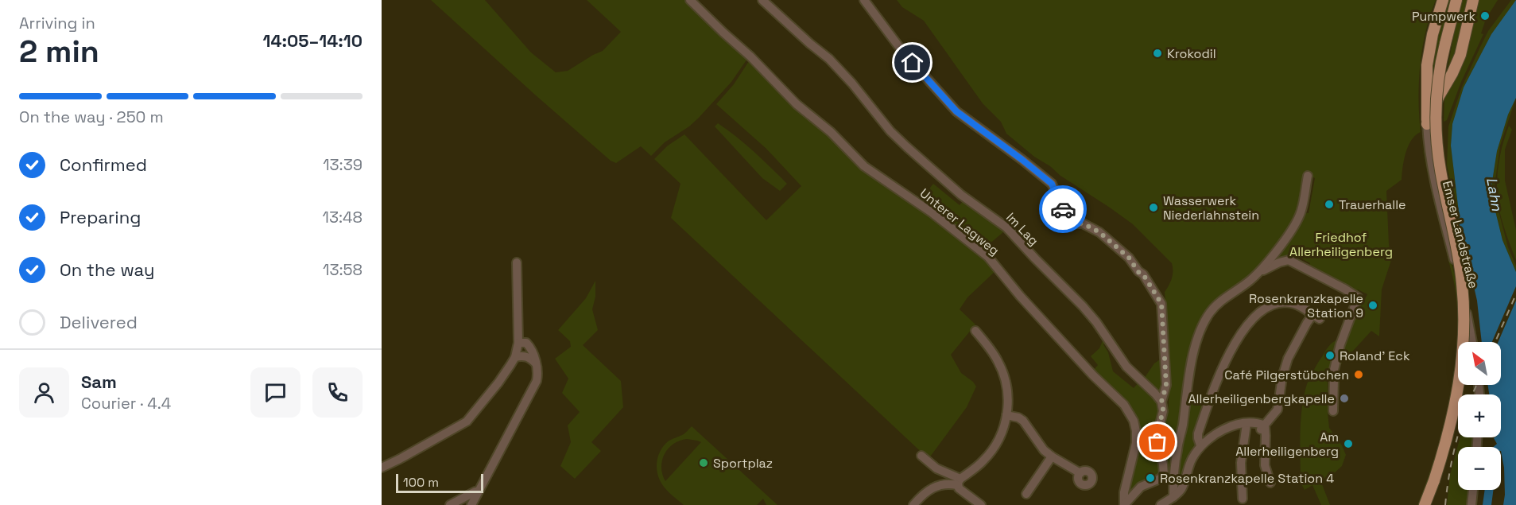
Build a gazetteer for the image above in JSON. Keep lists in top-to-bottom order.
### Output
{
  "streets": {
    "street": ["Unterer Lagweg", "Im Lag", "Emser Landstraße"]
  },
  "water": ["Lahn"],
  "parks": ["Friedhof Allerheiligenberg"],
  "places": [
    "Pumpwerk",
    "Krokodil",
    "Trauerhalle",
    "Wasserwerk Niederlahnstein",
    "Rosenkranzkapelle Station 9",
    "Roland' Eck",
    "Café Pilgerstübchen",
    "Allerheiligenbergkapelle",
    "Am Allerheiligenberg",
    "Sportplaz",
    "Rosenkranzkapelle Station 4"
  ],
  "scale_bar": "100 m",
  "north": "top left",
  "page": {
    "heading": ["2 min", "Arriving in", "14:05–14:10"],
    "panel": ["Sam", "Courier · 4.4"],
    "bar": "On the way · 250 m",
    "list": [
      ["Confirmed", "13:39"],
      ["Preparing", "13:48"],
      ["On the way", "13:58"],
      "Delivered"
    ],
    "map_buttons": ["+", "−"],
    "scale": "100 m"
  }
}
